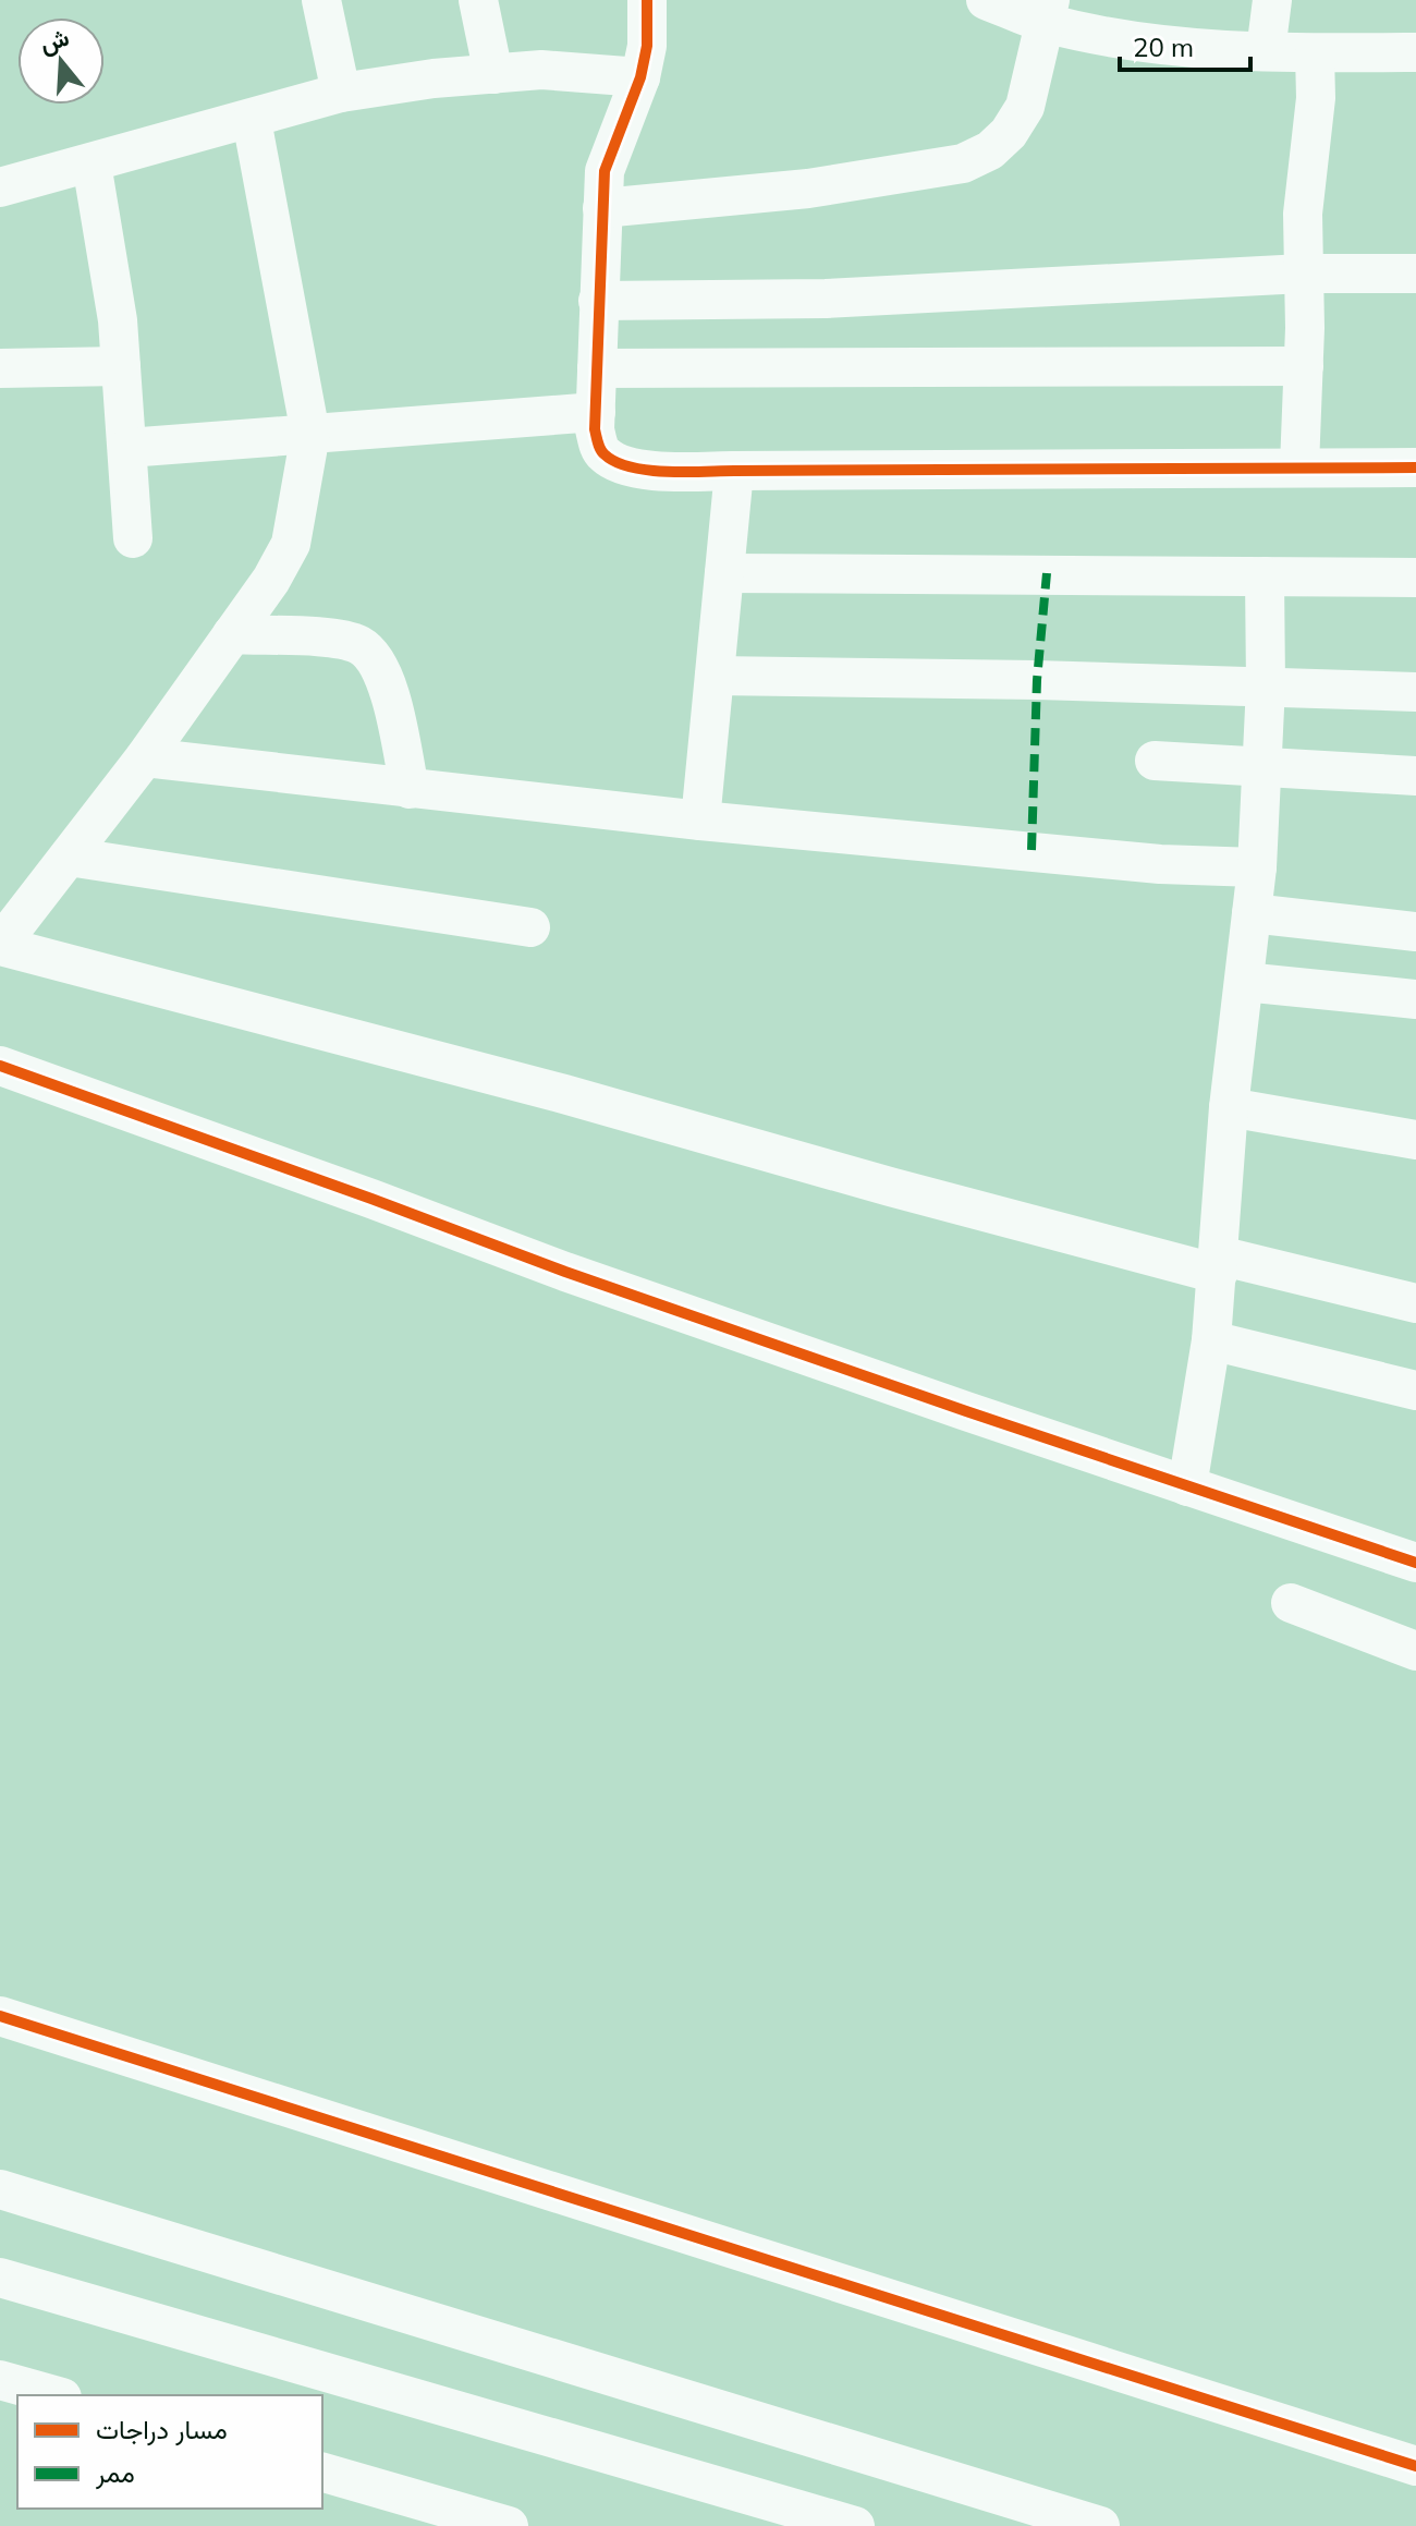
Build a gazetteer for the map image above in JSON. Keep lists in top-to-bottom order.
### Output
{
  "legend": ["مسار دراجات", "ممر"],
  "scale_bar": "20 m",
  "north": "top"
}
